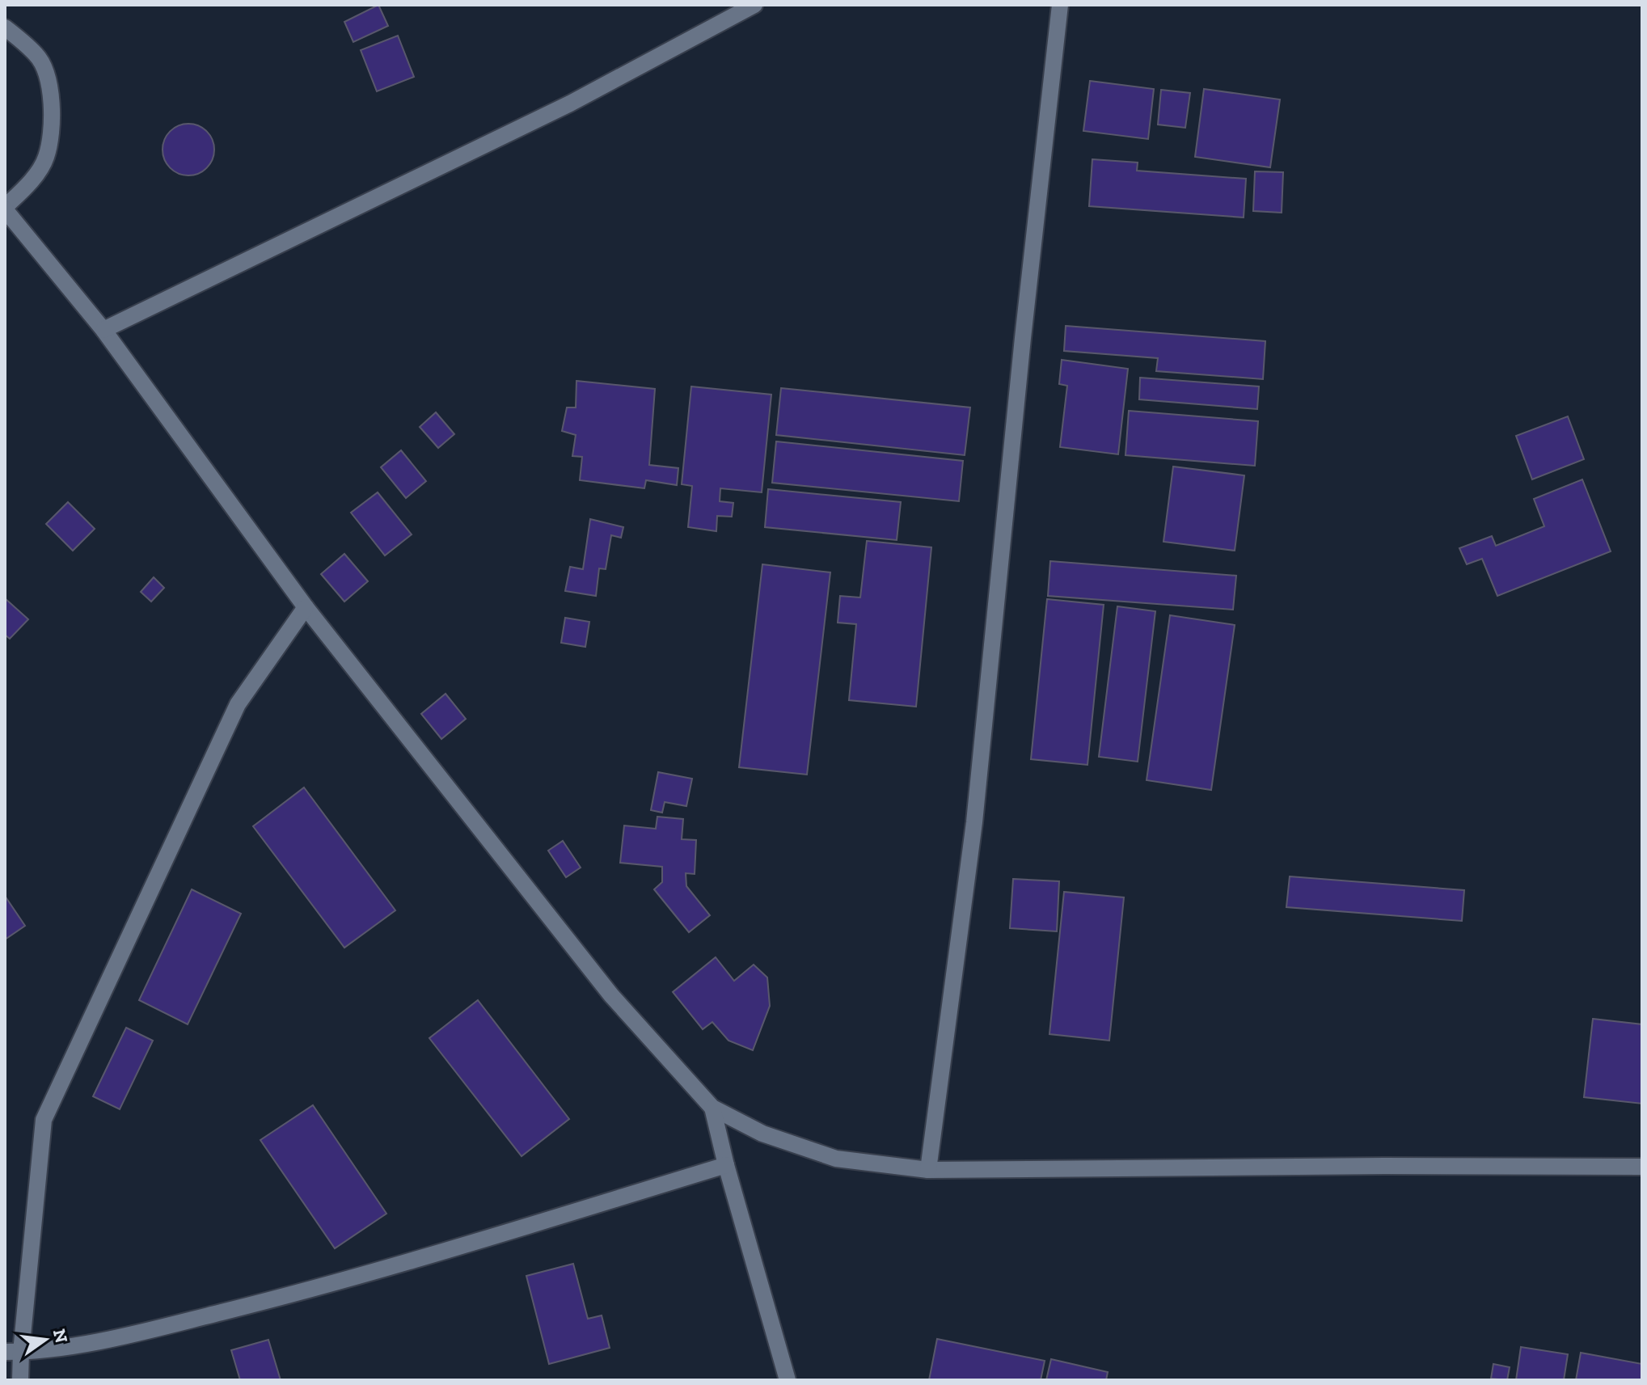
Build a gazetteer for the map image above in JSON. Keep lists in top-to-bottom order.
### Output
{
  "north": "right"
}
